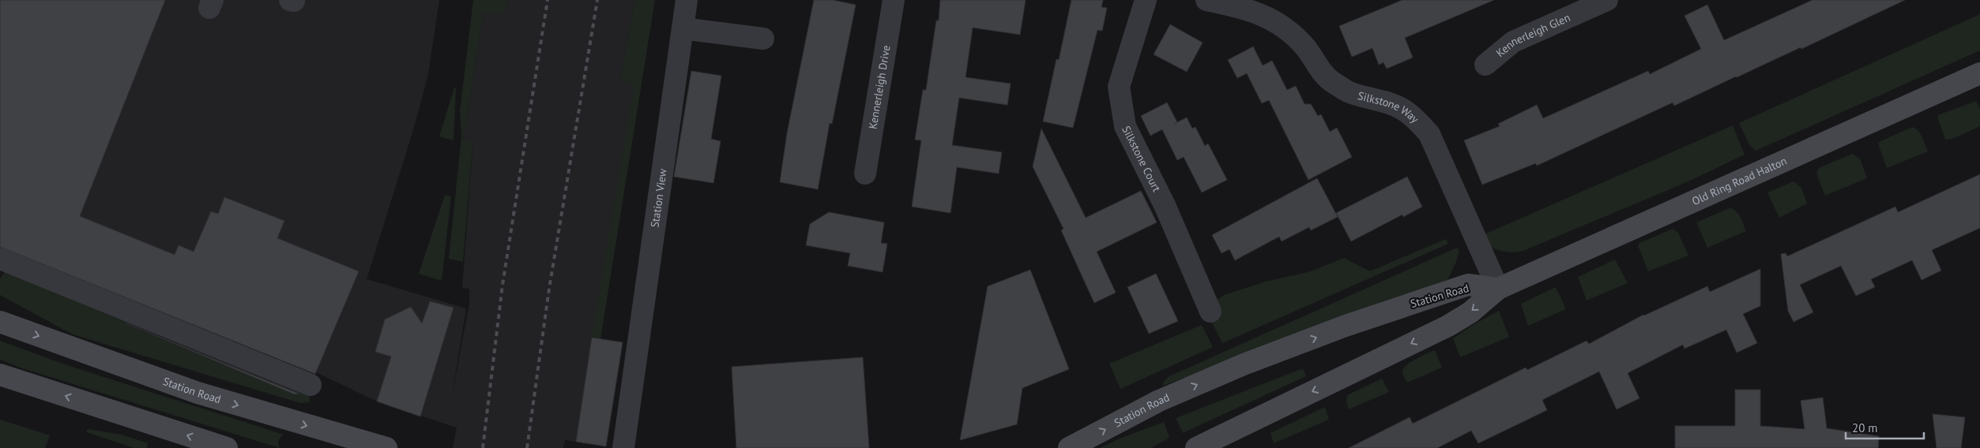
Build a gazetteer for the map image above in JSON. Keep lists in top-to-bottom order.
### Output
{
  "streets": {
    "main road": ["Old Ring Road Halton", "Station Road"],
    "street": [
      "Kennerleigh Glen",
      "Kennerleigh Drive",
      "Silkstone Way",
      "Silkstone Court",
      "Station View"
    ]
  },
  "crossings": [
    ["Silkstone Way", "Old Ring Road Halton"],
    ["Silkstone Way", "Station Road"],
    ["Old Ring Road Halton", "Station Road"]
  ],
  "scale_bar": "20 m"
}
